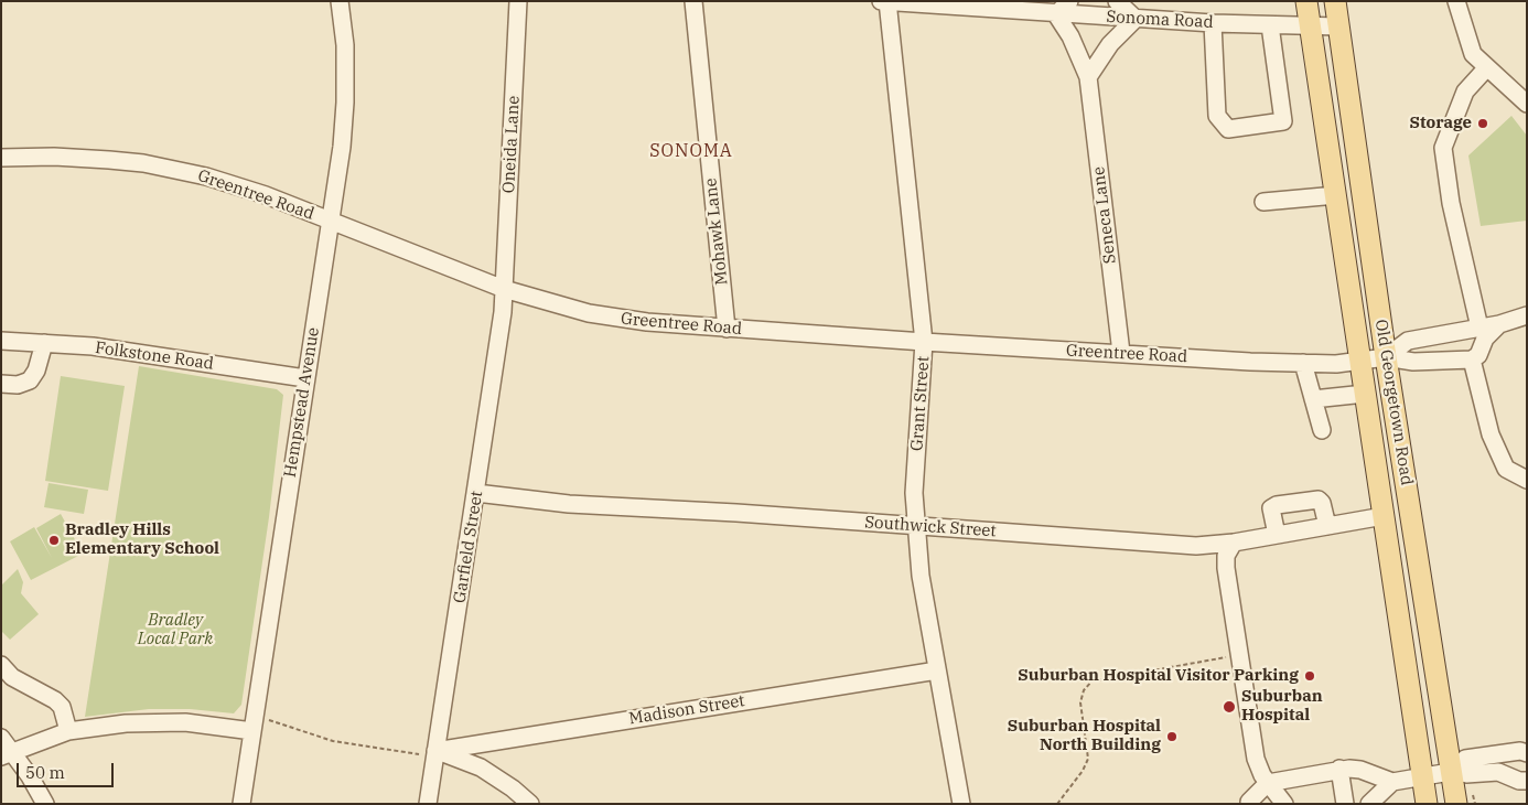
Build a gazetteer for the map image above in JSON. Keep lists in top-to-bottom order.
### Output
{
  "streets": {
    "main road": ["Old Georgetown Road"],
    "street": [
      "Sonoma Road",
      "Oneida Lane",
      "Greentree Road",
      "Seneca Lane",
      "Mohawk Lane",
      "Folkstone Road",
      "Hempstead Avenue",
      "Grant Street",
      "Southwick Street",
      "Garfield Street",
      "Madison Street"
    ]
  },
  "crossings": [
    ["Sonoma Road", "Seneca Lane"],
    ["Sonoma Road", "Old Georgetown Road"],
    ["Sonoma Road", "Grant Street"],
    ["Oneida Lane", "Greentree Road"],
    ["Oneida Lane", "Garfield Street"],
    ["Greentree Road", "Seneca Lane"],
    ["Greentree Road", "Mohawk Lane"],
    ["Greentree Road", "Hempstead Avenue"],
    ["Greentree Road", "Old Georgetown Road"],
    ["Greentree Road", "Grant Street"],
    ["Greentree Road", "Garfield Street"],
    ["Folkstone Road", "Hempstead Avenue"],
    ["Old Georgetown Road", "Southwick Street"],
    ["Grant Street", "Southwick Street"],
    ["Grant Street", "Madison Street"],
    ["Southwick Street", "Garfield Street"],
    ["Garfield Street", "Madison Street"]
  ],
  "districts": ["SONOMA"],
  "parks": ["Bradley Local Park"],
  "places": [
    "Storage",
    "Bradley Hills Elementary School",
    "Suburban Hospital Visitor Parking",
    "Suburban Hospital",
    "Suburban Hospital North Building"
  ],
  "scale_bar": "50 m"
}
